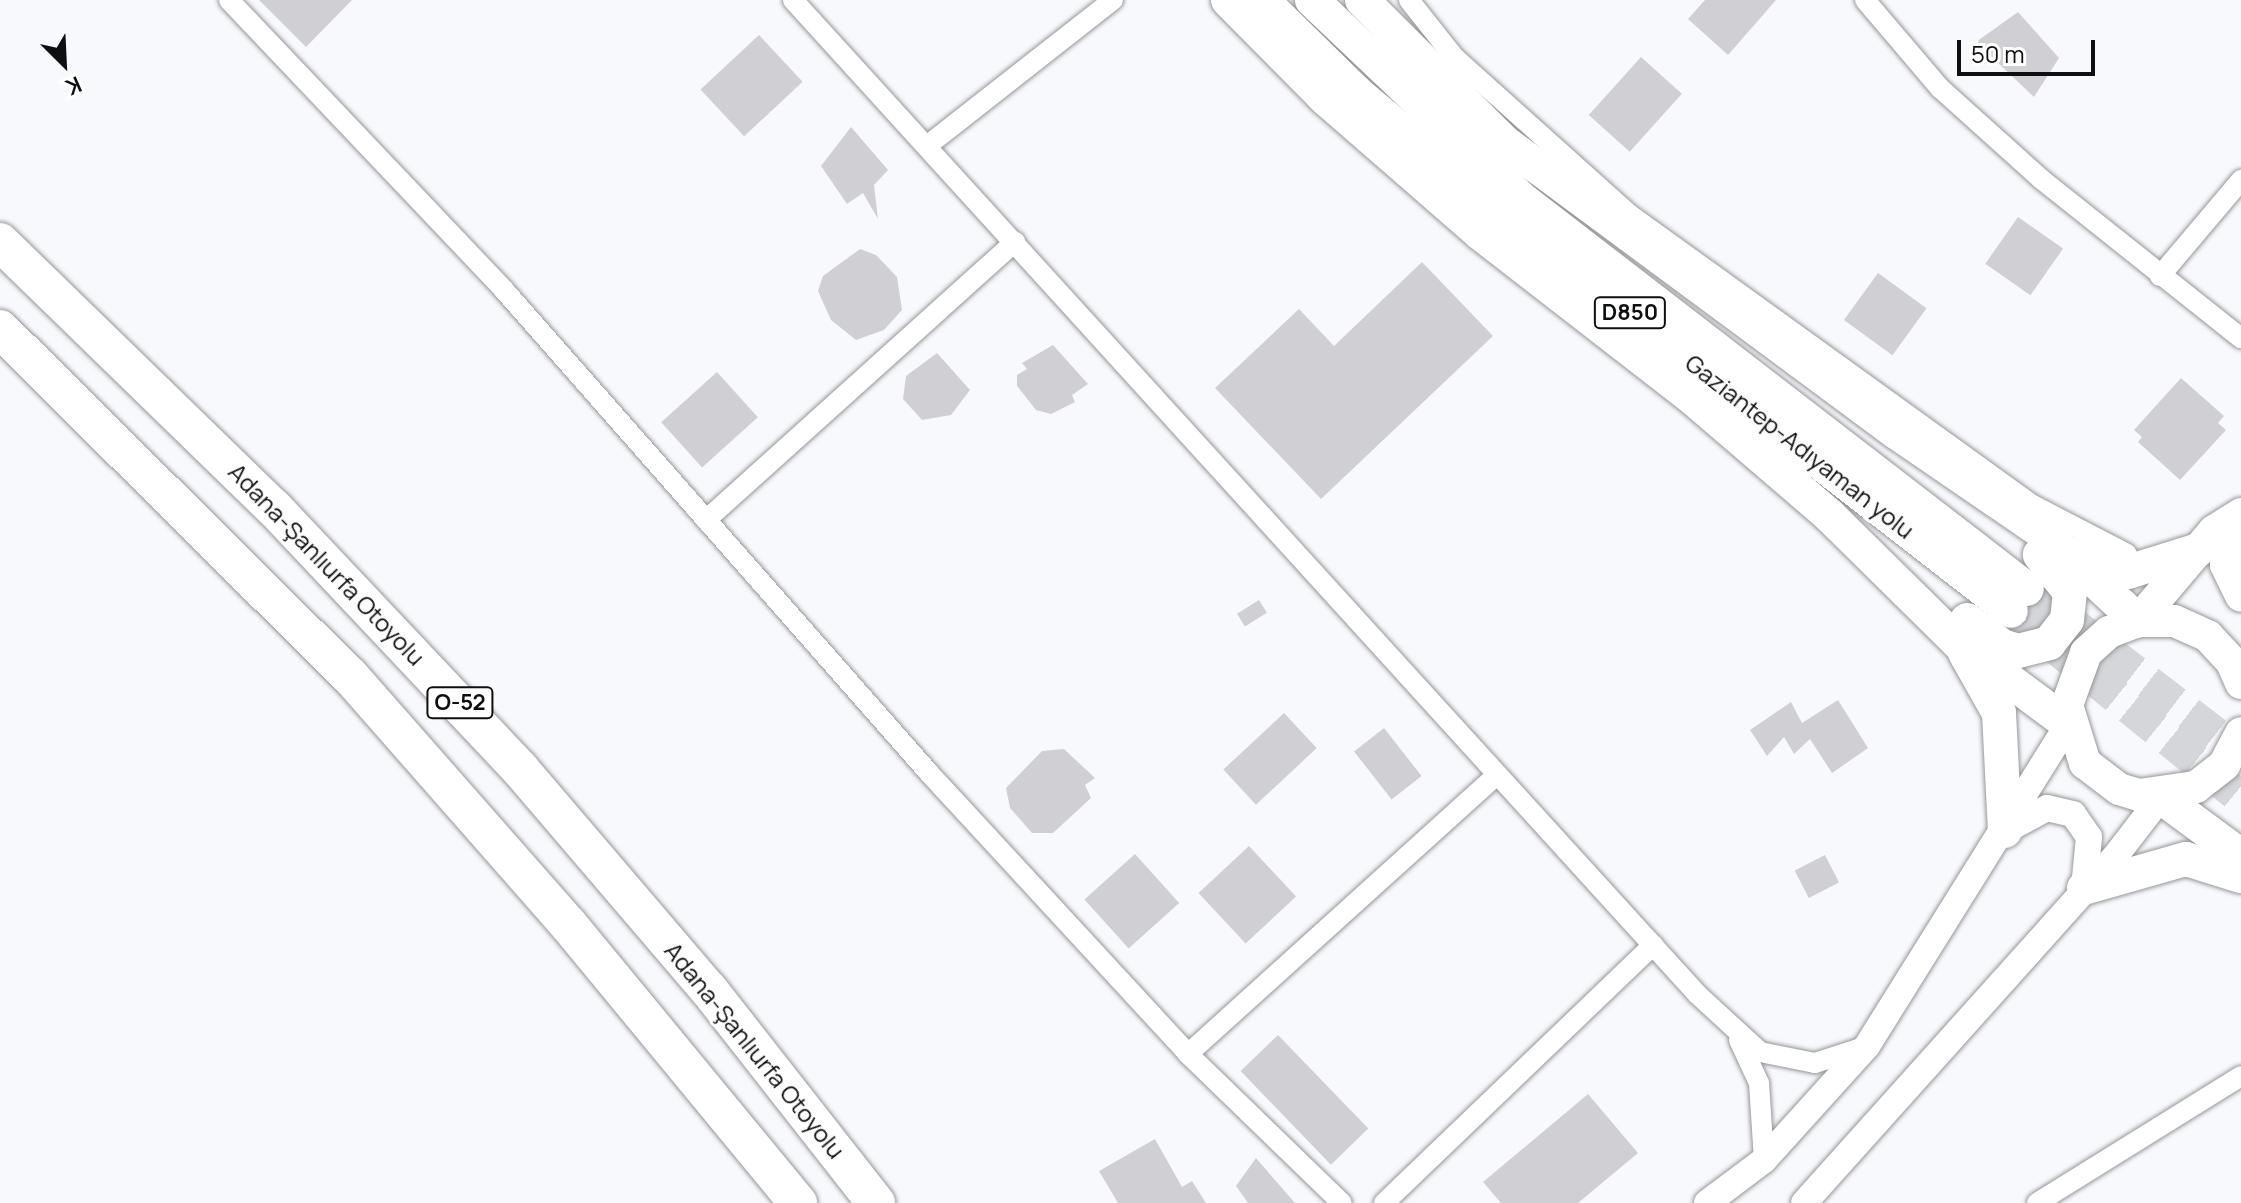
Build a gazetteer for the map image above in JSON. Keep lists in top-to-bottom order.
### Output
{
  "streets": {
    "highway": [
      "D850",
      "Gaziantep-Adıyaman yolu",
      "Adana-Şanlıurfa Otoyolu",
      "O-52"
    ]
  },
  "scale_bar": "50 m",
  "north": "bottom right"
}
